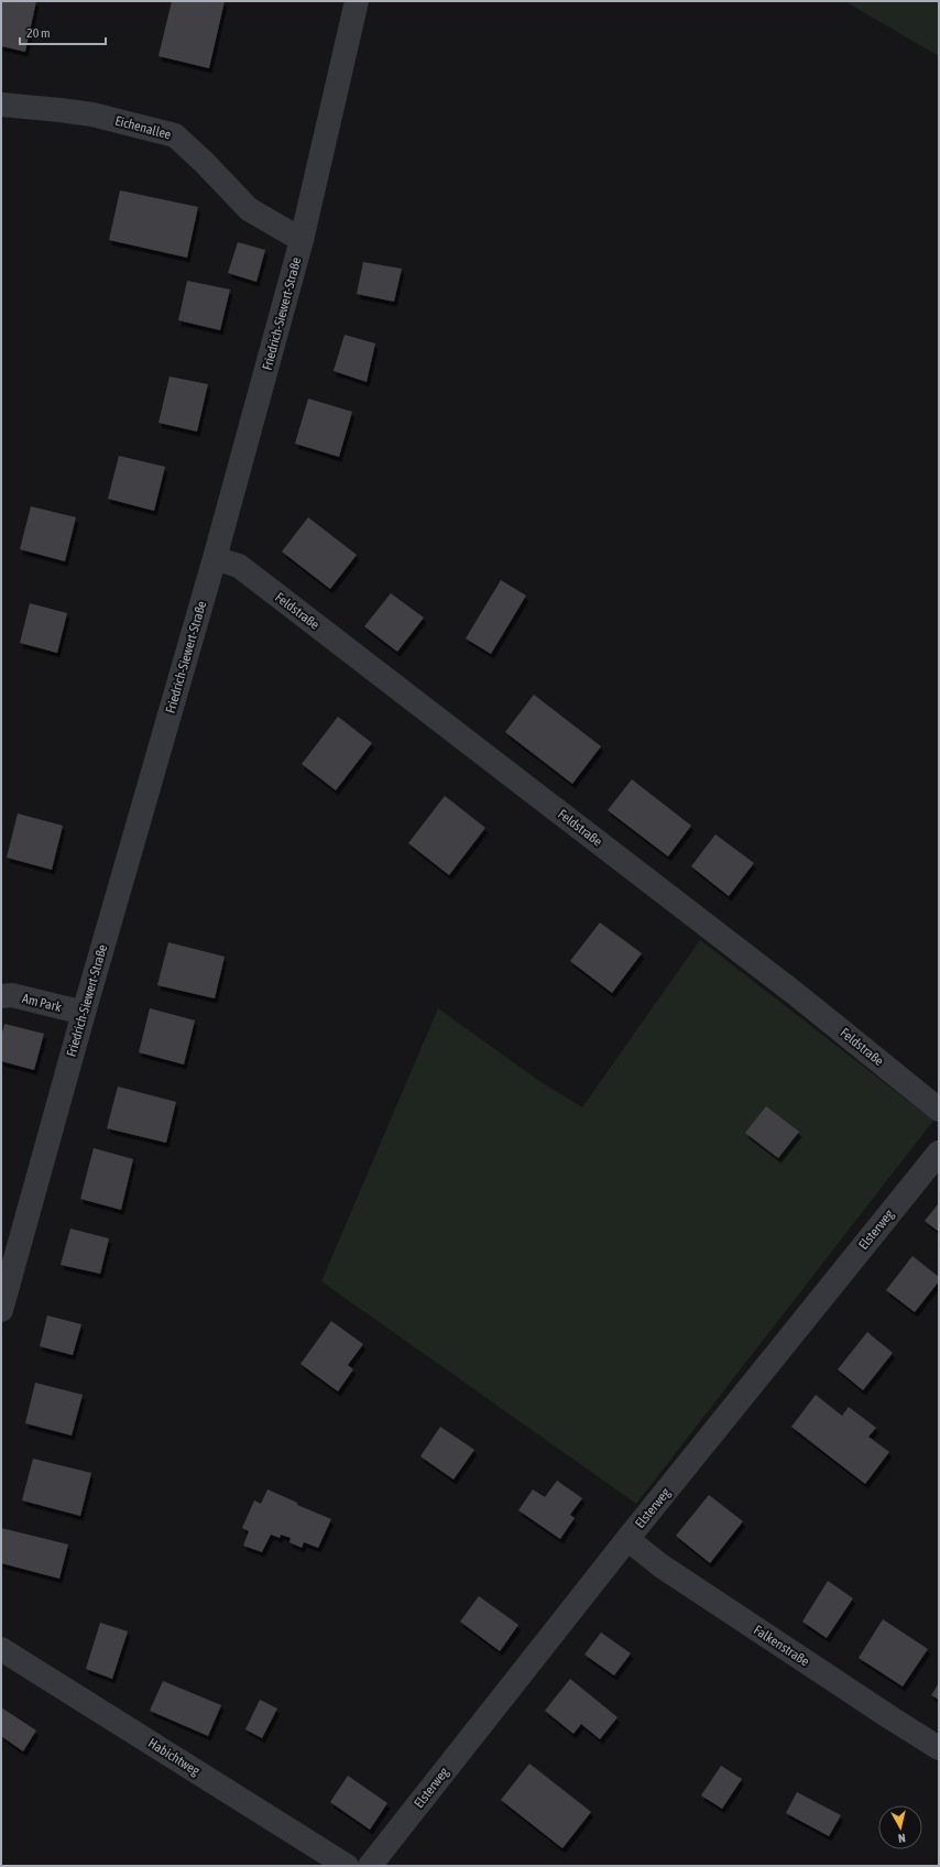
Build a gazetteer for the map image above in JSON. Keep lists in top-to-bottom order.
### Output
{
  "streets": {
    "street": [
      "Eichenallee",
      "Friedrich-Siewert-Straße",
      "Feldstraße",
      "Am Park",
      "Elsterweg",
      "Falkenstraße",
      "Habichtweg"
    ]
  },
  "crossings": [
    ["Eichenallee", "Friedrich-Siewert-Straße"],
    ["Friedrich-Siewert-Straße", "Feldstraße"],
    ["Friedrich-Siewert-Straße", "Am Park"],
    ["Elsterweg", "Falkenstraße"]
  ],
  "scale_bar": "20 m",
  "north": "bottom"
}
